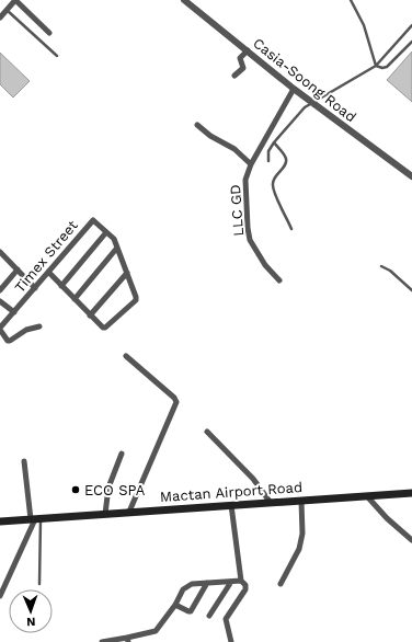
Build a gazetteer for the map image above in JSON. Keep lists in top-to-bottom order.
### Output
{
  "streets": {
    "main road": ["Mactan Airport Road"],
    "street": ["Casia-Soong Road", "LLC GD", "Timex Street"]
  },
  "crossings": [
    ["Casia-Soong Road", "LLC GD"]
  ],
  "places": ["ECO SPA"],
  "north": "bottom"
}
